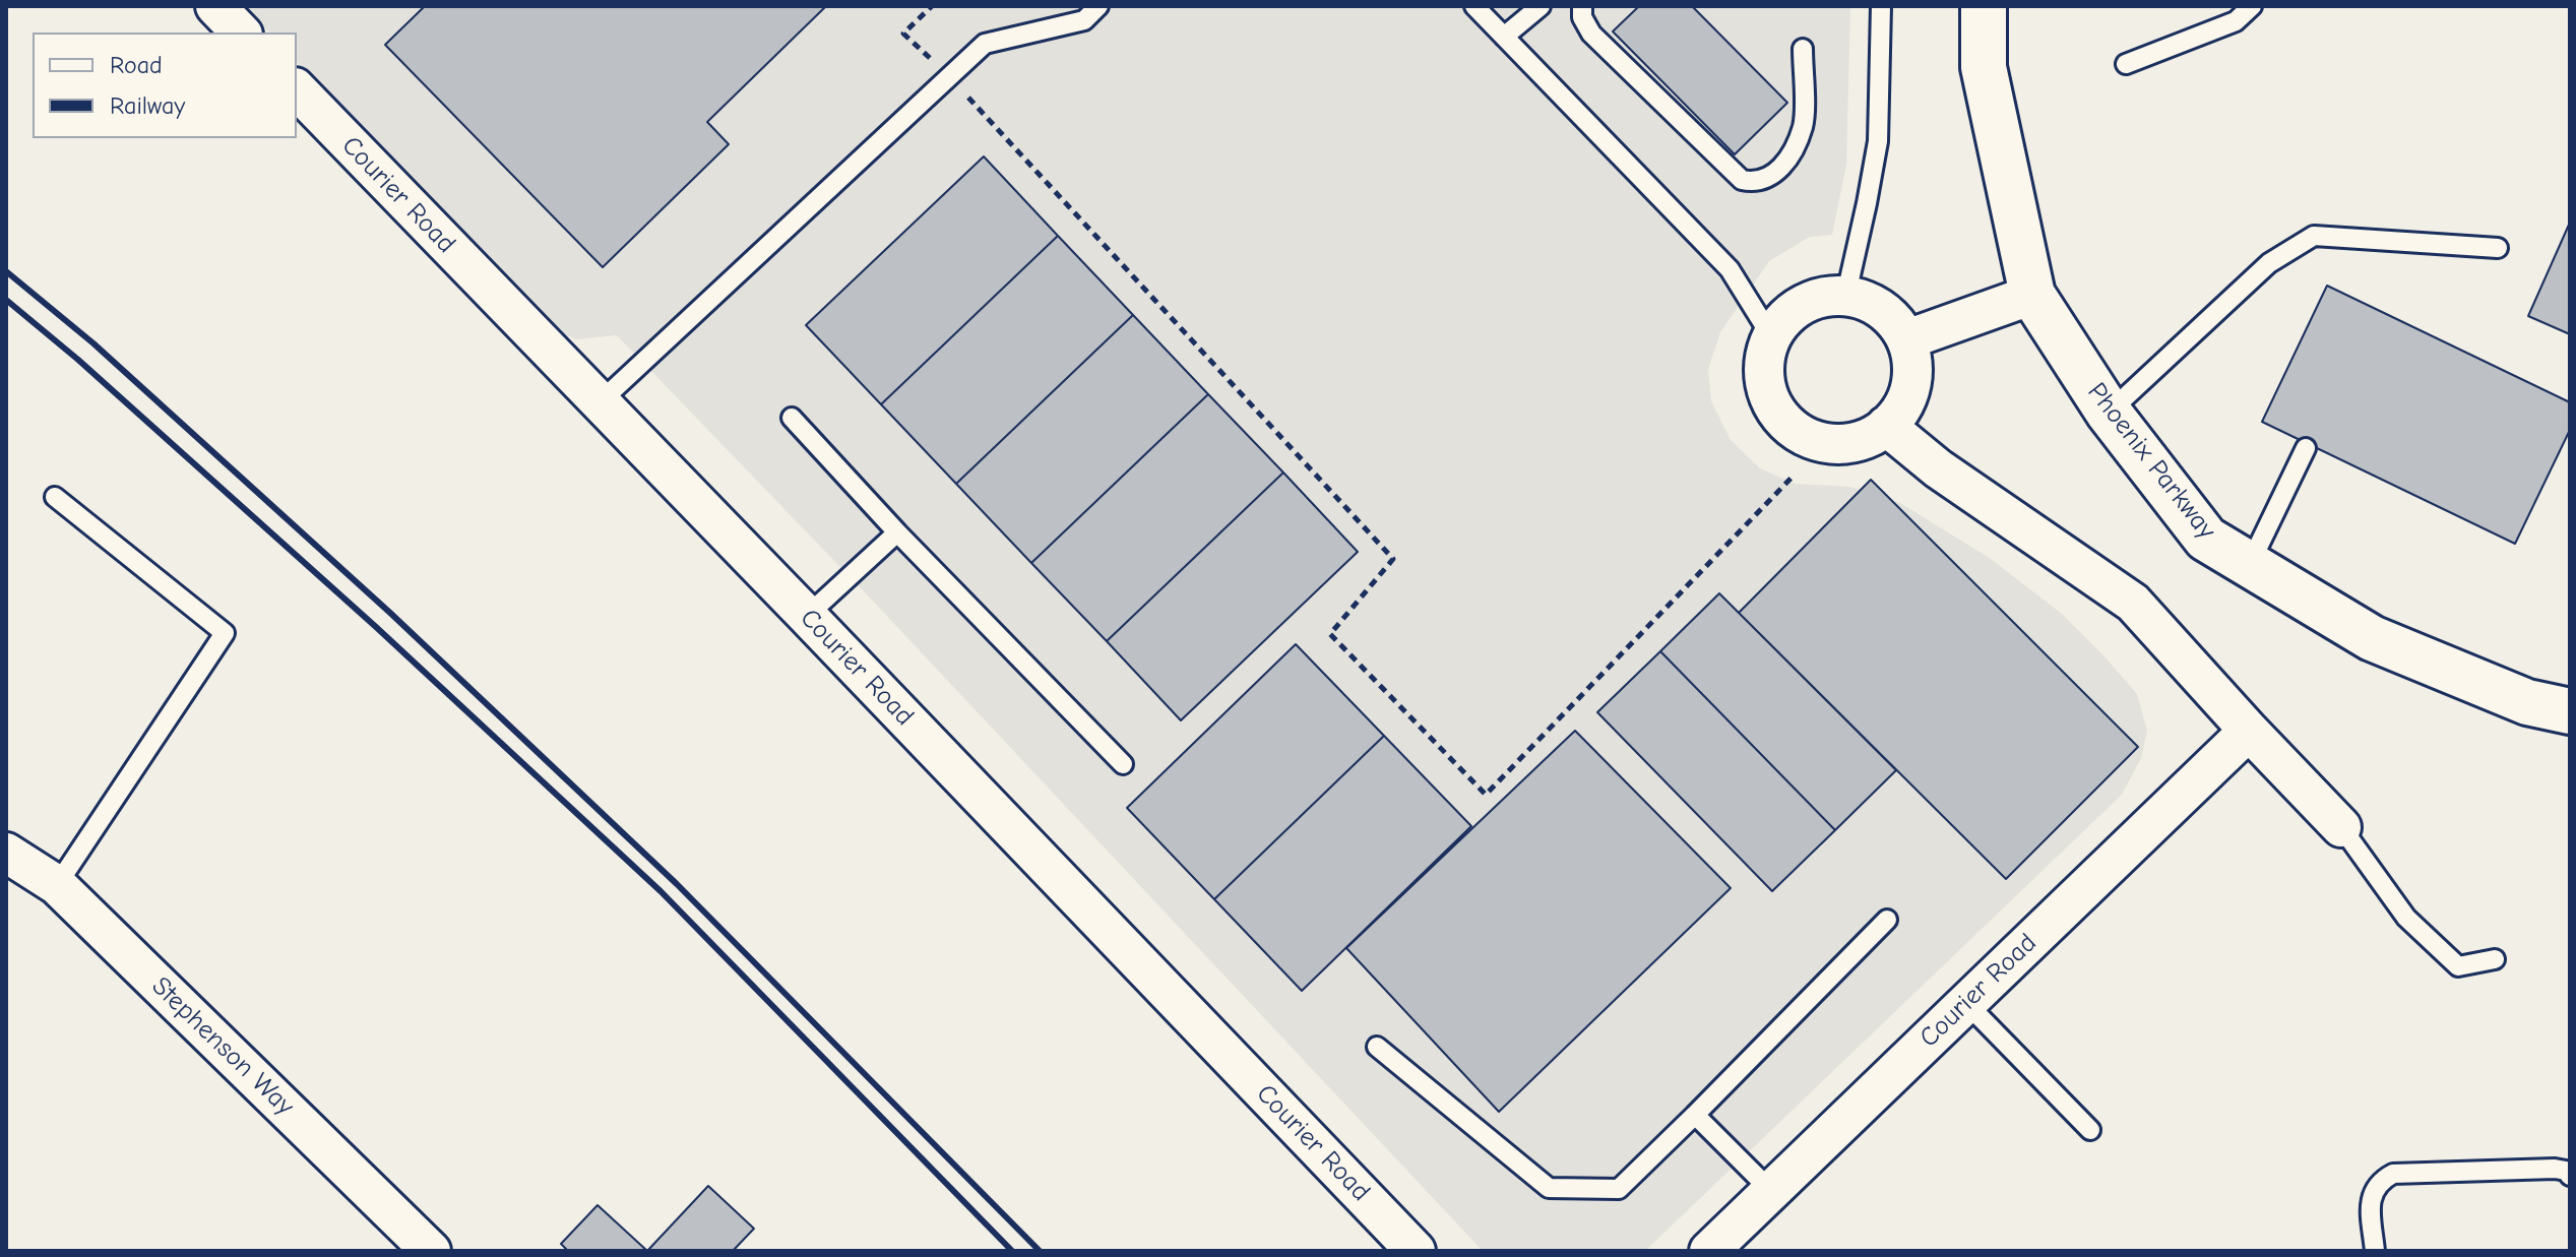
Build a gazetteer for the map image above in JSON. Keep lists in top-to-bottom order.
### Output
{
  "streets": {
    "main road": ["Phoenix Parkway"],
    "street": ["Courier Road", "Stephenson Way"]
  },
  "legend": ["Road", "Railway"]
}
